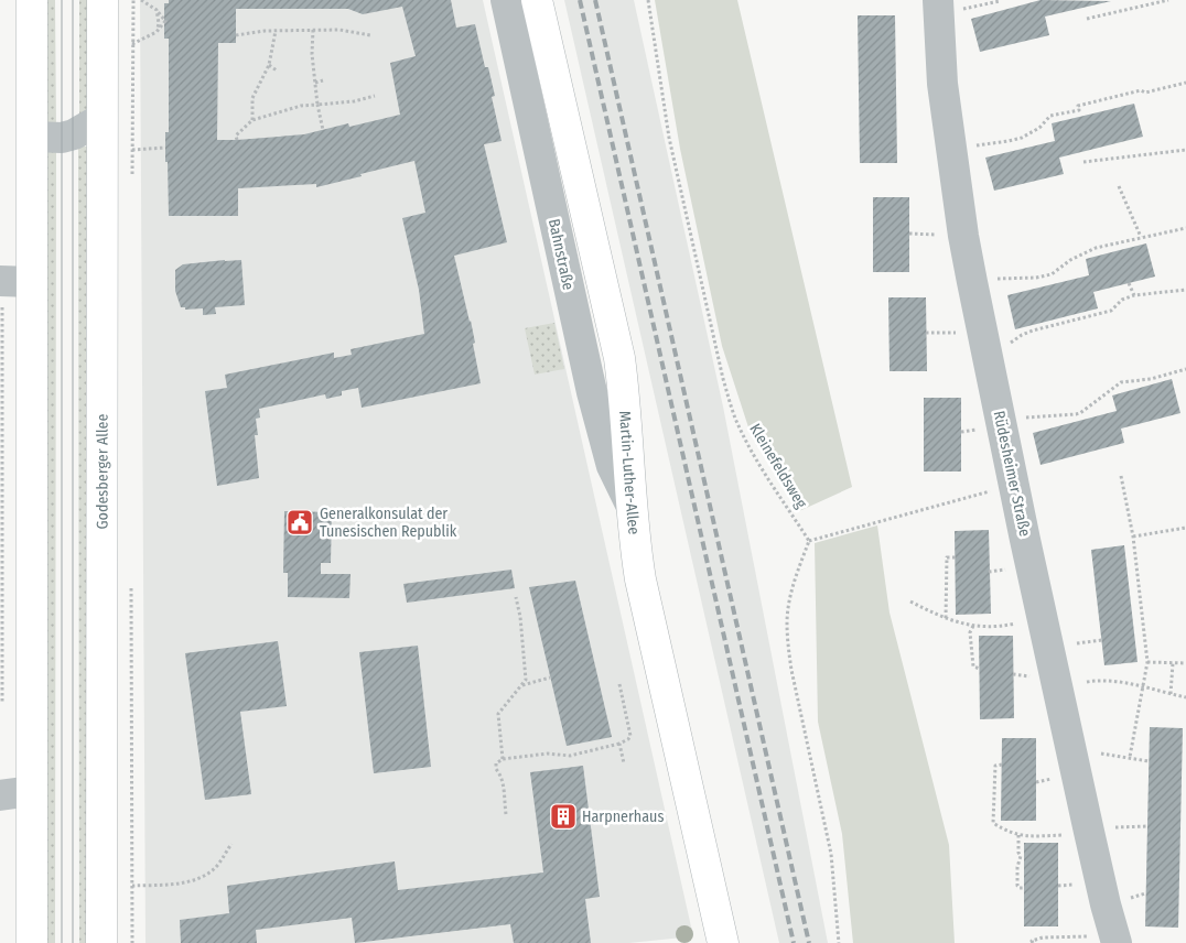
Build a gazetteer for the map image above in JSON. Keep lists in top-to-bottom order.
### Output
{
  "streets": {
    "main road": ["Godesberger Allee", "Martin-Luther-Allee"],
    "street": ["Bahnstraße", "Rüdesheimer Straße"],
    "path": ["Kleinefeldsweg"]
  },
  "crossings": [
    ["Bahnstraße", "Martin-Luther-Allee"]
  ],
  "places": {
    "public building": ["Generalkonsulat der Tunesischen Republik"],
    "building": ["Harpnerhaus"]
  }
}
